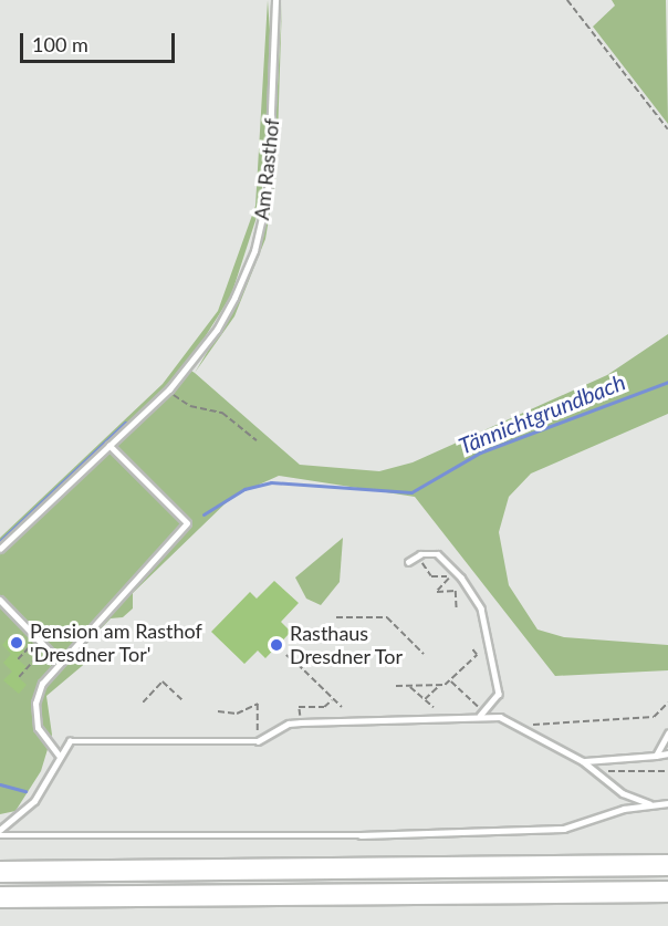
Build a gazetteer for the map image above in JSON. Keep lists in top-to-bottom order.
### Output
{
  "streets": {
    "lane": ["Am Rasthof"]
  },
  "water": ["Tännichtgrundbach"],
  "places": ["Pension am Rasthof 'Dresdner Tor'", "Rasthaus Dresdner Tor"],
  "scale_bar": "100 m"
}
